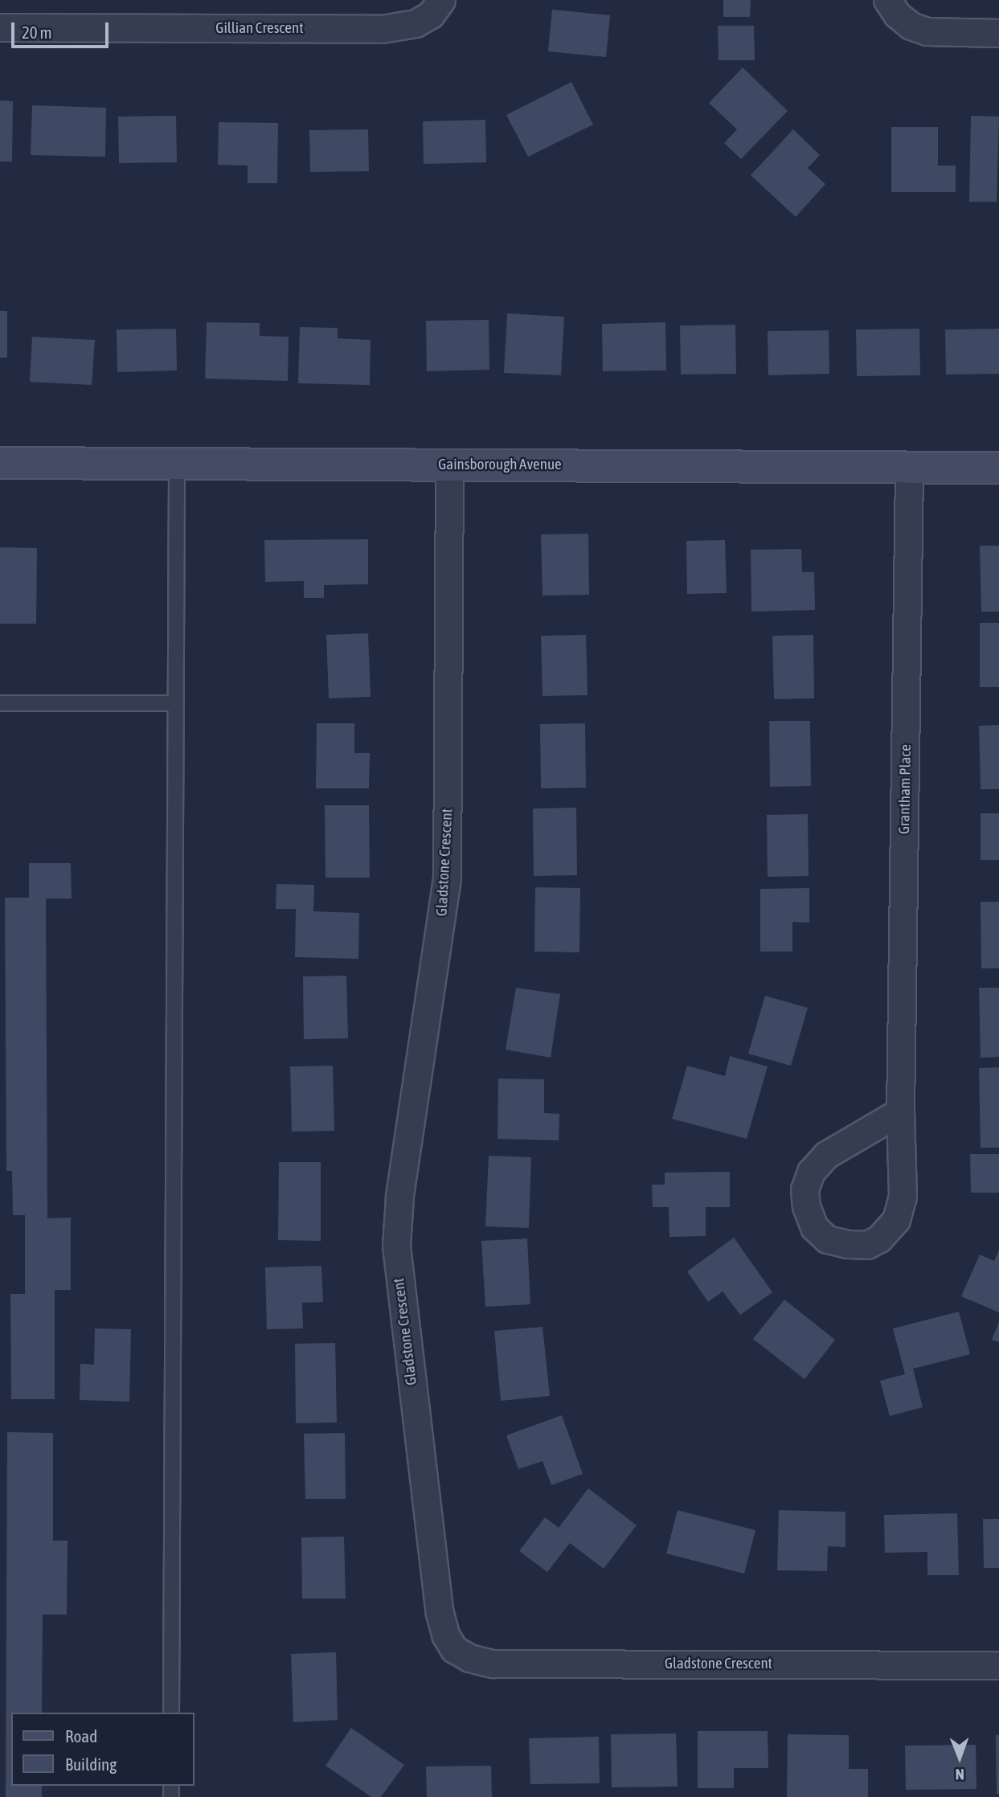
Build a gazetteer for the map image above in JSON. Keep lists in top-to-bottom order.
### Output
{
  "streets": {
    "street": [
      "Gillian Crescent",
      "Gainsborough Avenue",
      "Grantham Place",
      "Gladstone Crescent"
    ]
  },
  "crossings": [
    ["Gainsborough Avenue", "Grantham Place"],
    ["Gainsborough Avenue", "Gladstone Crescent"]
  ],
  "legend": ["Road", "Building"],
  "scale_bar": "20 m",
  "north": "bottom"
}
